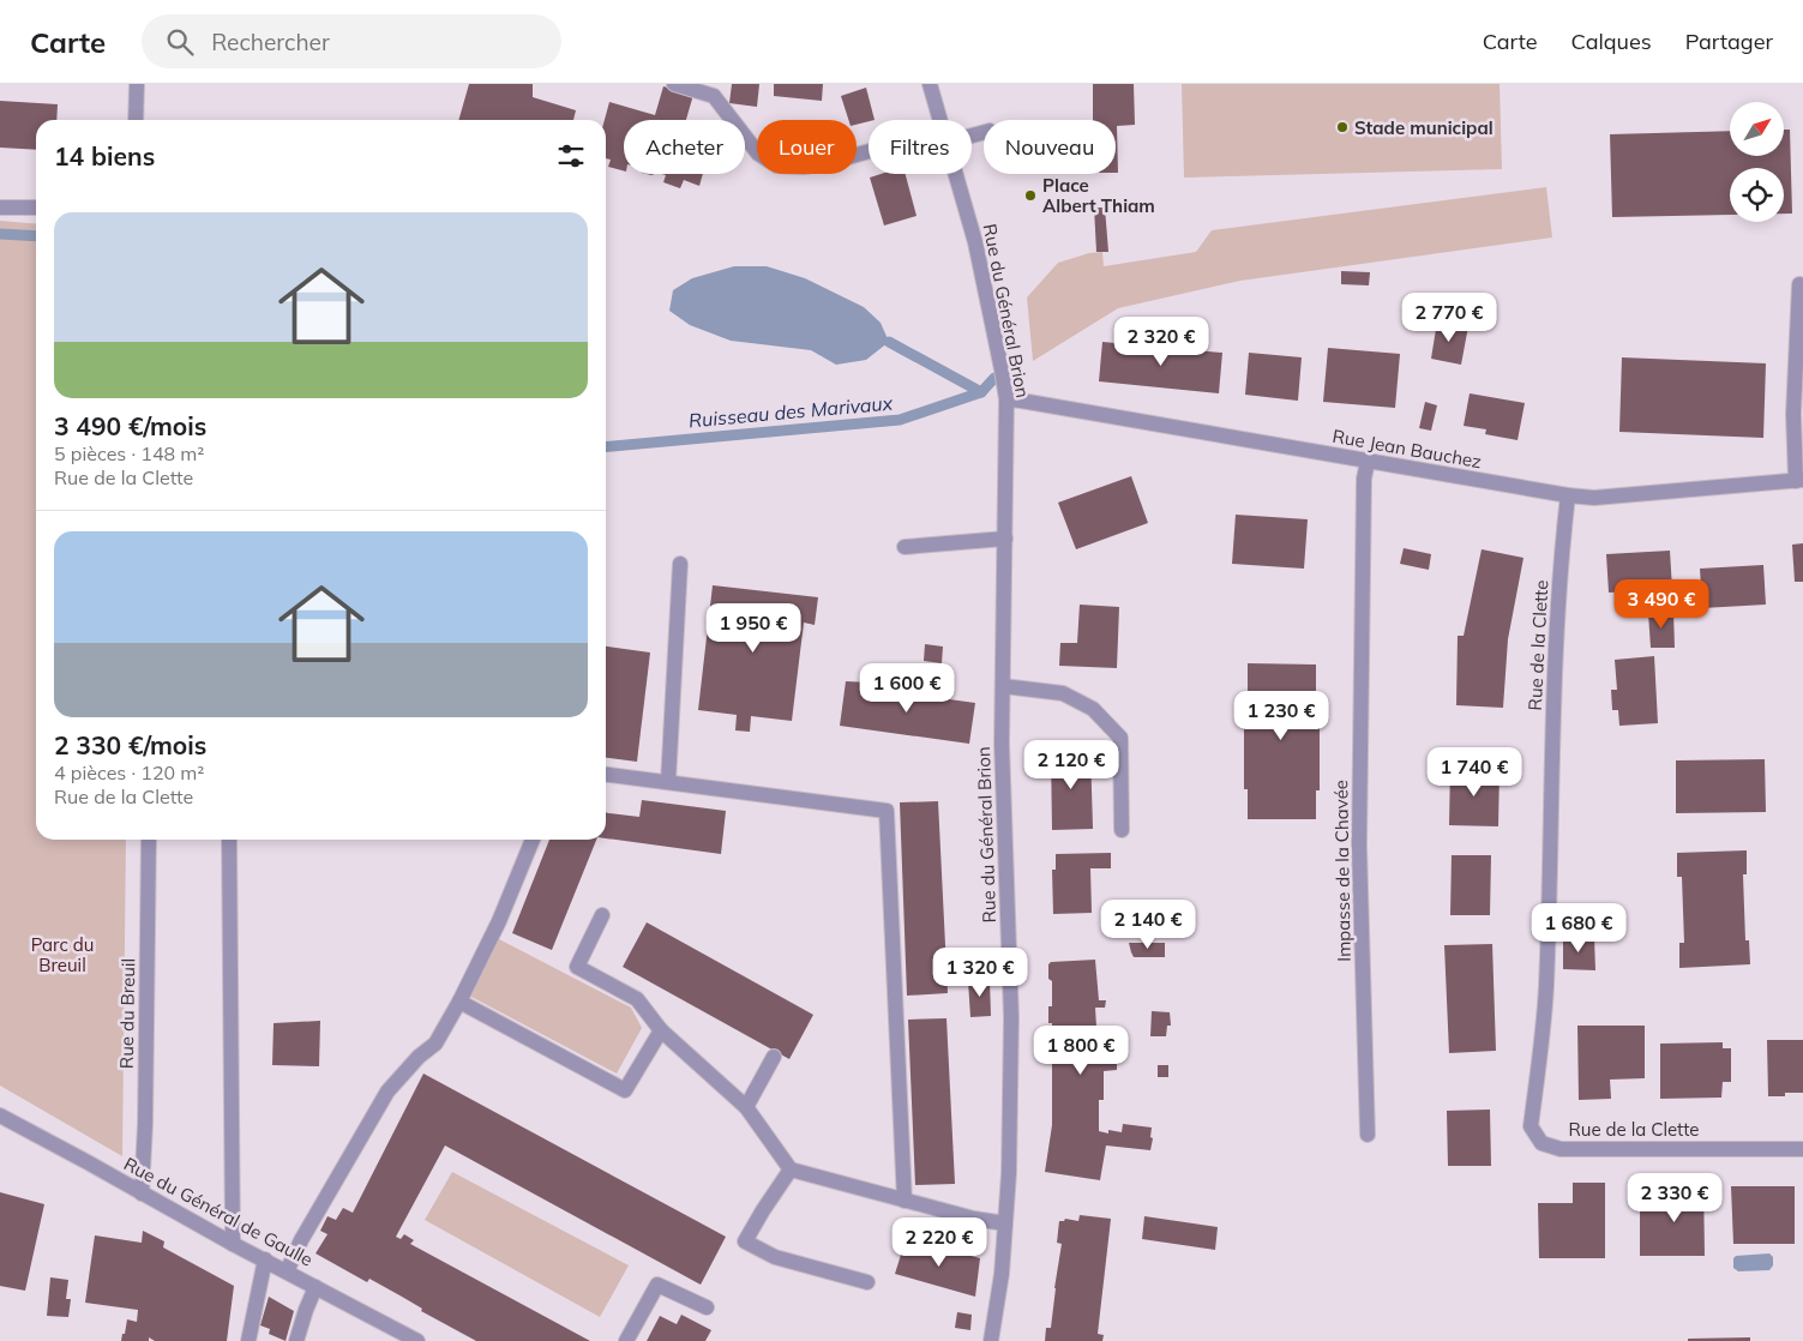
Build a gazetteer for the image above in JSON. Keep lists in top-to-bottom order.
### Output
{
  "streets": {
    "street": [
      "Rue du Général Brion",
      "Rue Jean Bauchez",
      "Rue de la Clette",
      "Impasse de la Chavée",
      "Rue du Breuil",
      "Rue du Général de Gaulle"
    ]
  },
  "crossings": [
    ["Rue du Général Brion", "Rue Jean Bauchez"],
    ["Rue Jean Bauchez", "Rue de la Clette"],
    ["Rue Jean Bauchez", "Impasse de la Chavée"],
    ["Rue du Breuil", "Rue du Général de Gaulle"]
  ],
  "water": ["Ruisseau des Marivaux"],
  "parks": ["Parc du Breuil"],
  "places": ["Stade municipal", "Place Albert Thiam"],
  "north": "top right",
  "page": {
    "header": "Carte",
    "search": "Rechercher",
    "nav": ["Carte", "Calques", "Partager"],
    "chip": [
      "Acheter",
      "Louer",
      "Filtres",
      "Nouveau"
    ],
    "heading": "14 biens",
    "list": [
      {
        "name": "3 490 €/mois",
        "note": "5 pièces · 148 m² · Rue de la Clette"
      },
      {
        "name": "2 330 €/mois",
        "note": "4 pièces · 120 m² · Rue de la Clette"
      }
    ],
    "price": [
      "2 770 €",
      "2 320 €",
      "3 490 €",
      "1 950 €",
      "1 600 €",
      "1 230 €",
      "2 120 €",
      "1 740 €",
      "2 140 €",
      "1 680 €",
      "1 320 €",
      "1 800 €",
      "2 330 €",
      "2 220 €"
    ]
  }
}
